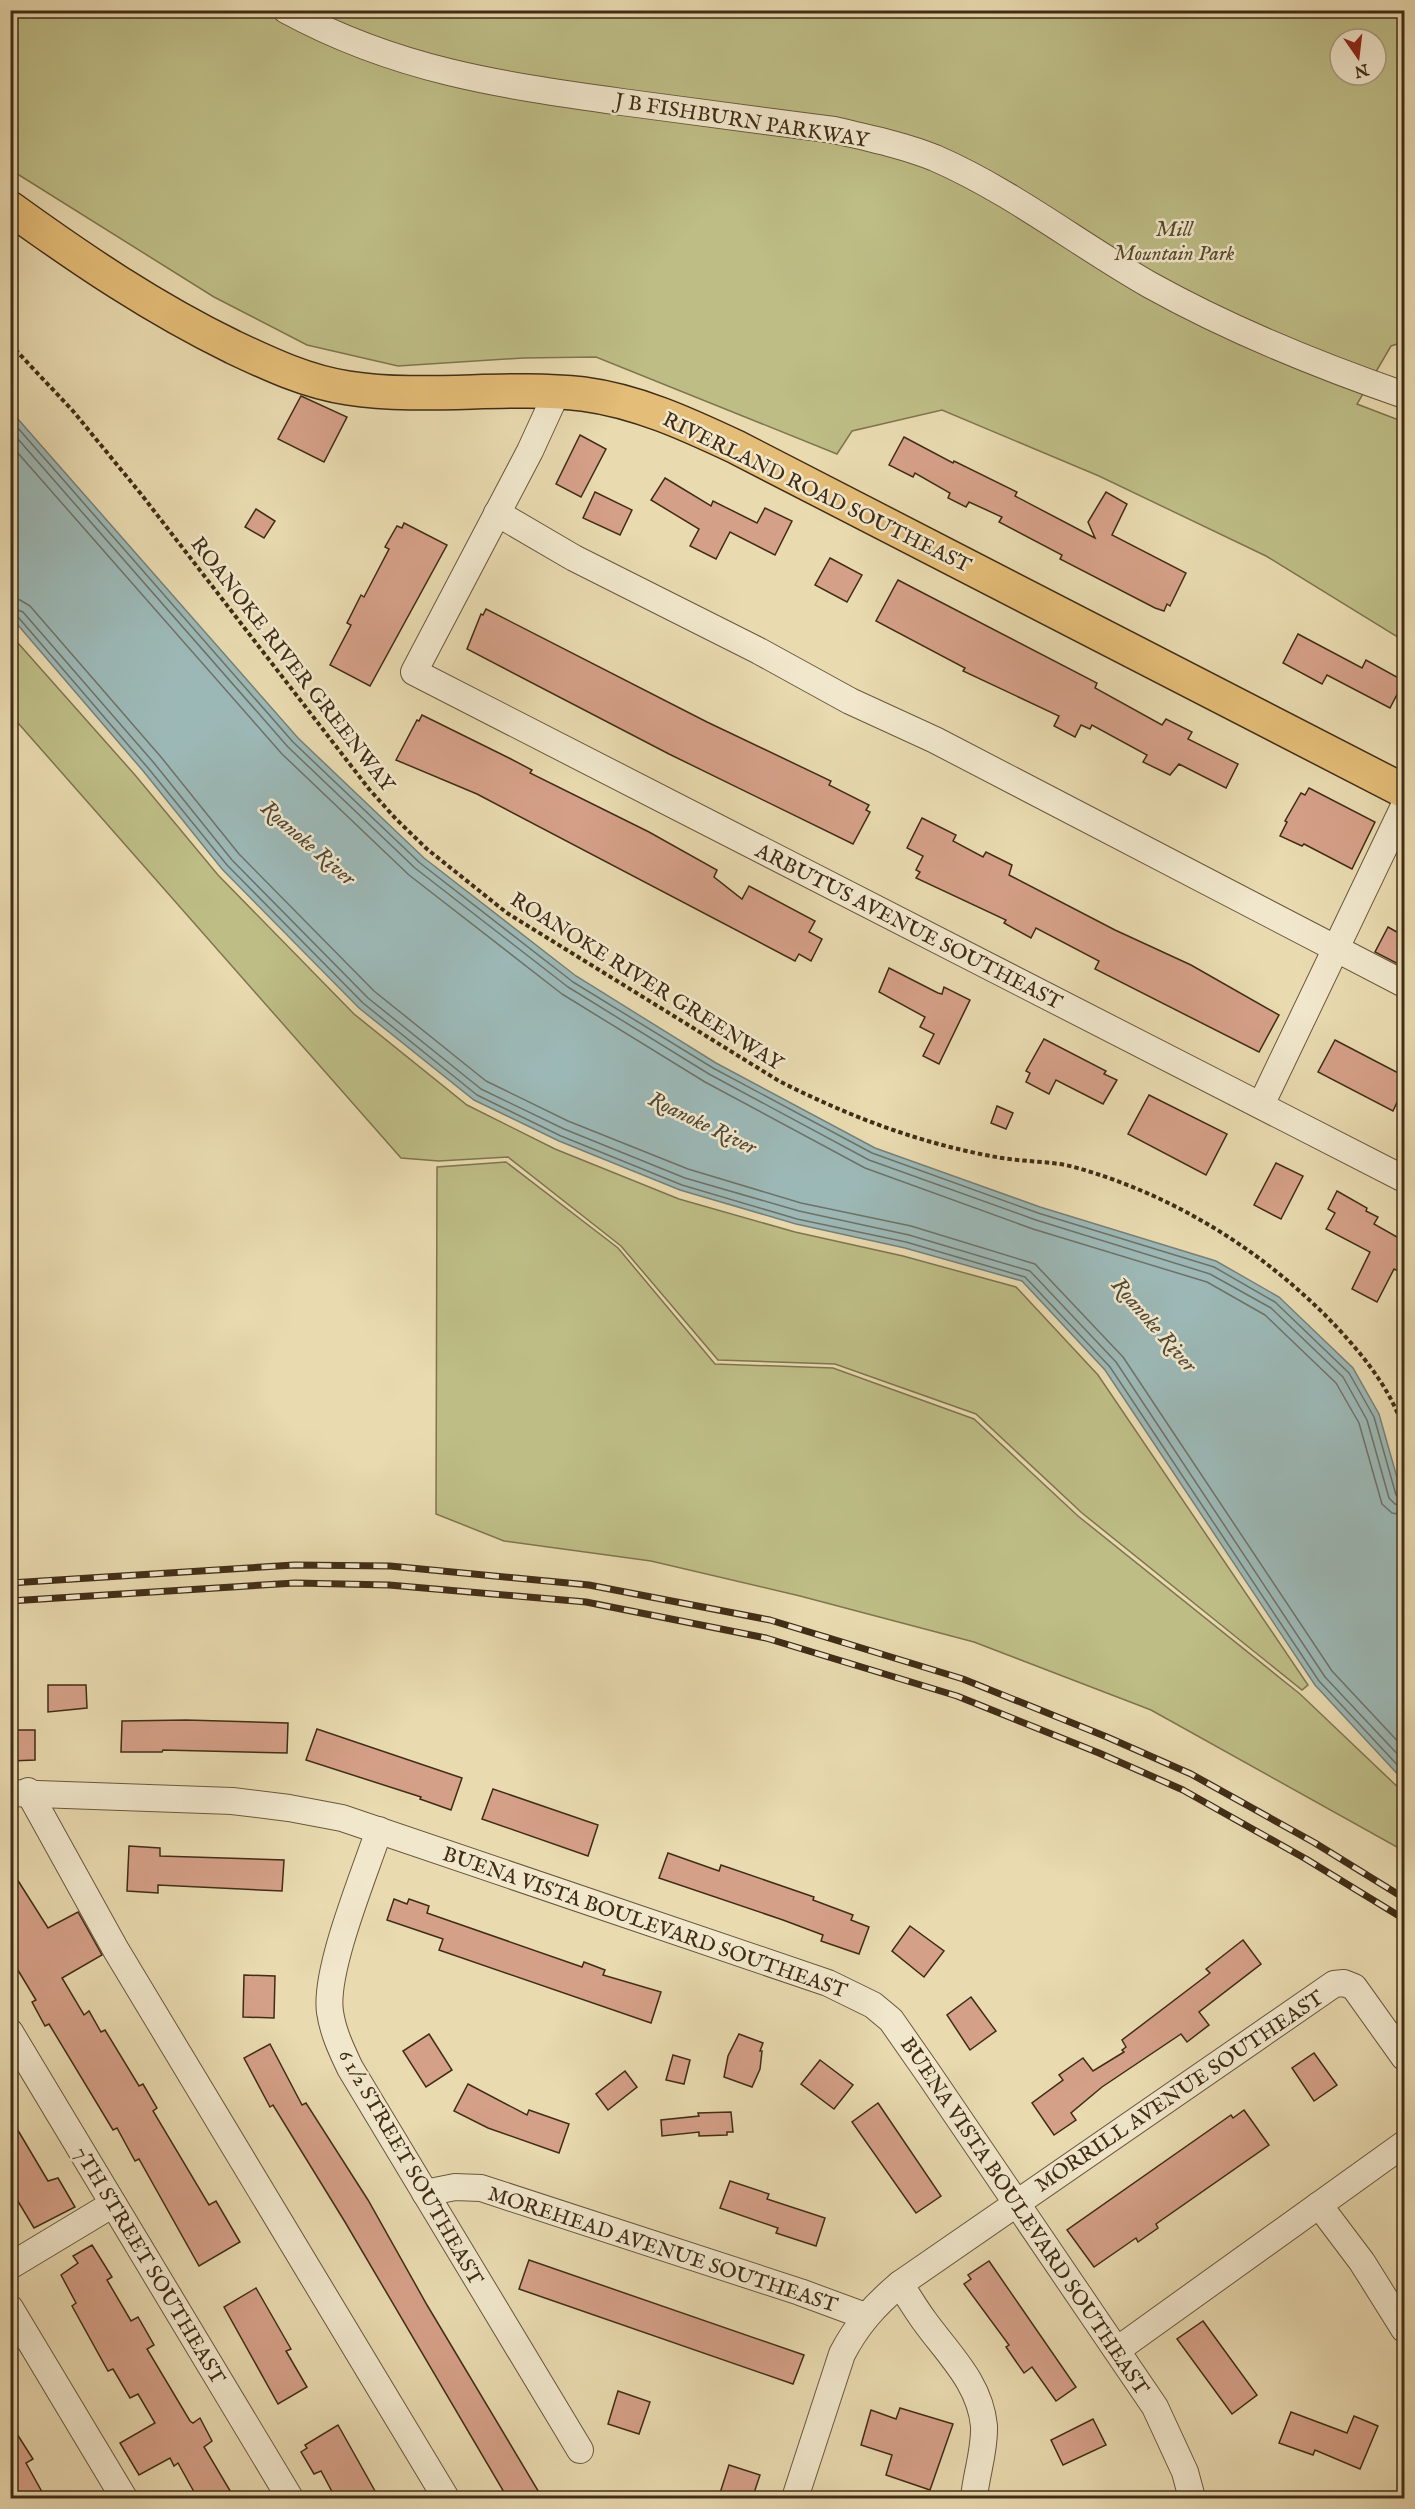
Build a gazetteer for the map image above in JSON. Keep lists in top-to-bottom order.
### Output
{
  "streets": {
    "main road": ["RIVERLAND ROAD SOUTHEAST"],
    "street": [
      "J B FISHBURN PARKWAY",
      "ARBUTUS AVENUE SOUTHEAST",
      "BUENA VISTA BOULEVARD SOUTHEAST",
      "MORRILL AVENUE SOUTHEAST",
      "6 1/2 STREET SOUTHEAST",
      "MOREHEAD AVENUE SOUTHEAST",
      "7TH STREET SOUTHEAST"
    ],
    "path": ["ROANOKE RIVER GREENWAY"]
  },
  "crossings": [
    ["BUENA VISTA BOULEVARD SOUTHEAST", "MORRILL AVENUE SOUTHEAST"],
    ["BUENA VISTA BOULEVARD SOUTHEAST", "6 1/2 STREET SOUTHEAST"],
    ["MORRILL AVENUE SOUTHEAST", "MOREHEAD AVENUE SOUTHEAST"],
    ["6 1/2 STREET SOUTHEAST", "MOREHEAD AVENUE SOUTHEAST"]
  ],
  "water": ["Roanoke River"],
  "parks": ["Mill Mountain Park"],
  "north": "bottom"
}
